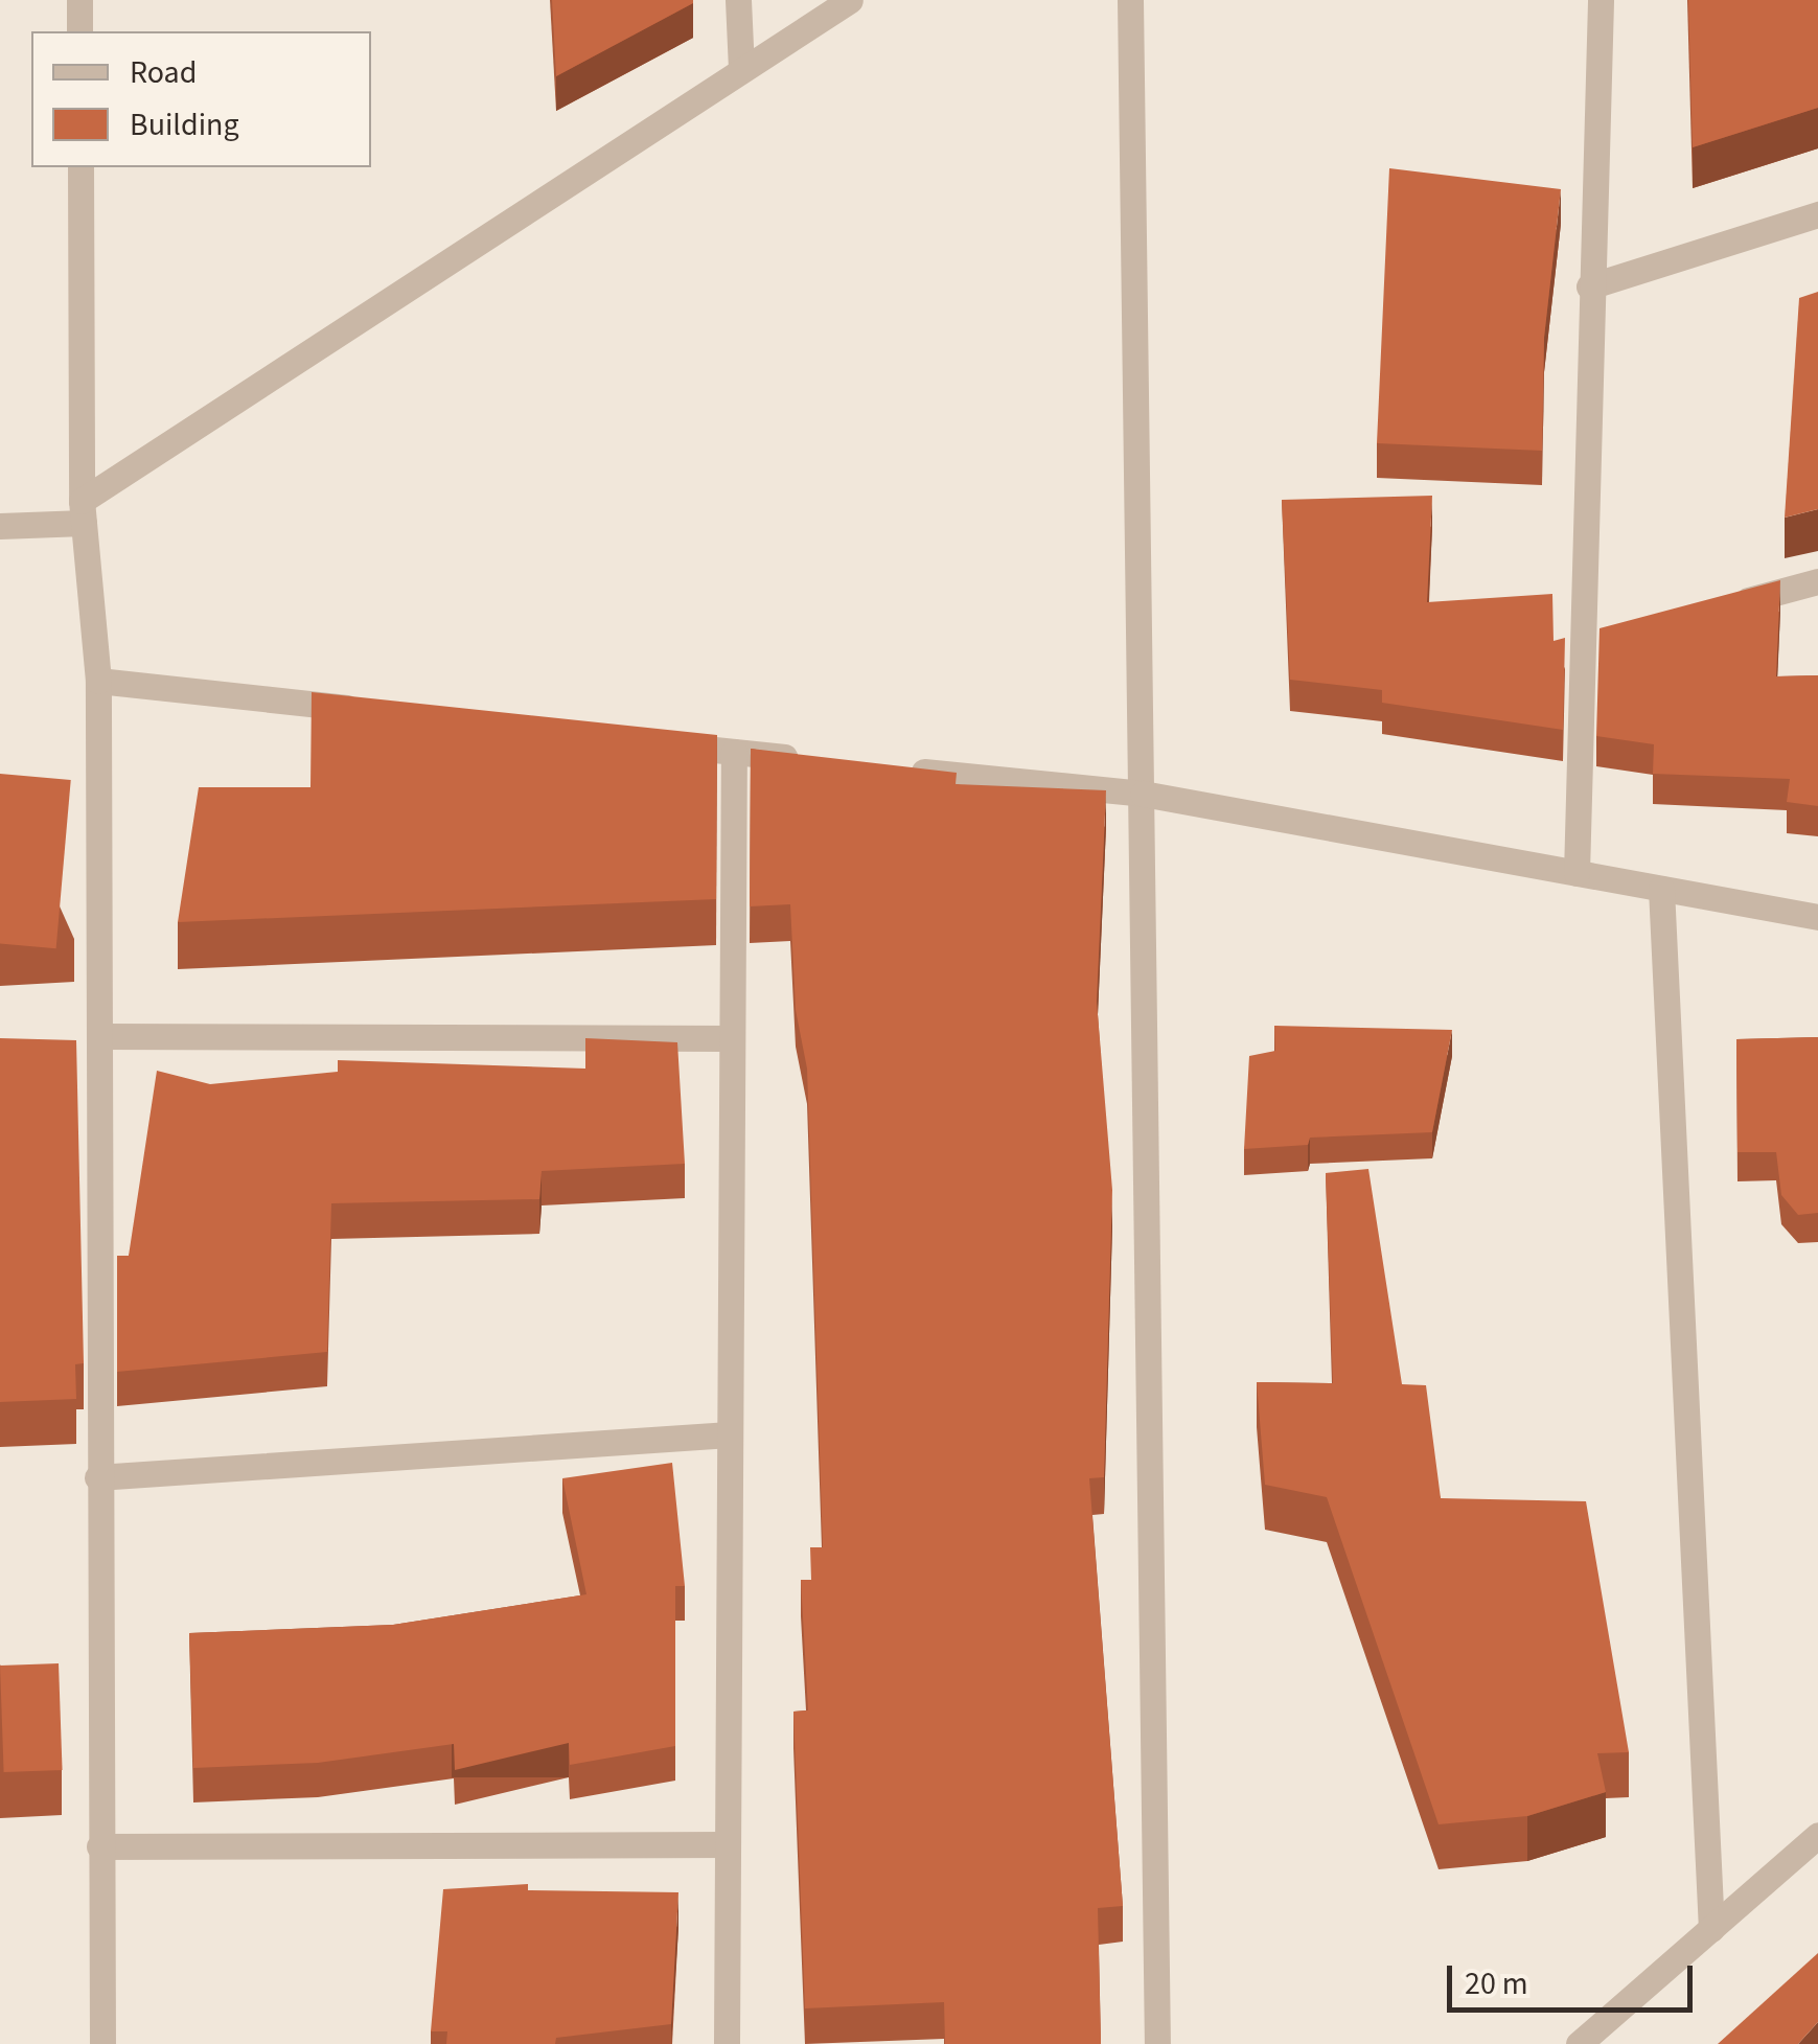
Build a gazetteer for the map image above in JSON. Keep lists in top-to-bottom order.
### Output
{
  "legend": ["Road", "Building"],
  "scale_bar": "20 m"
}
